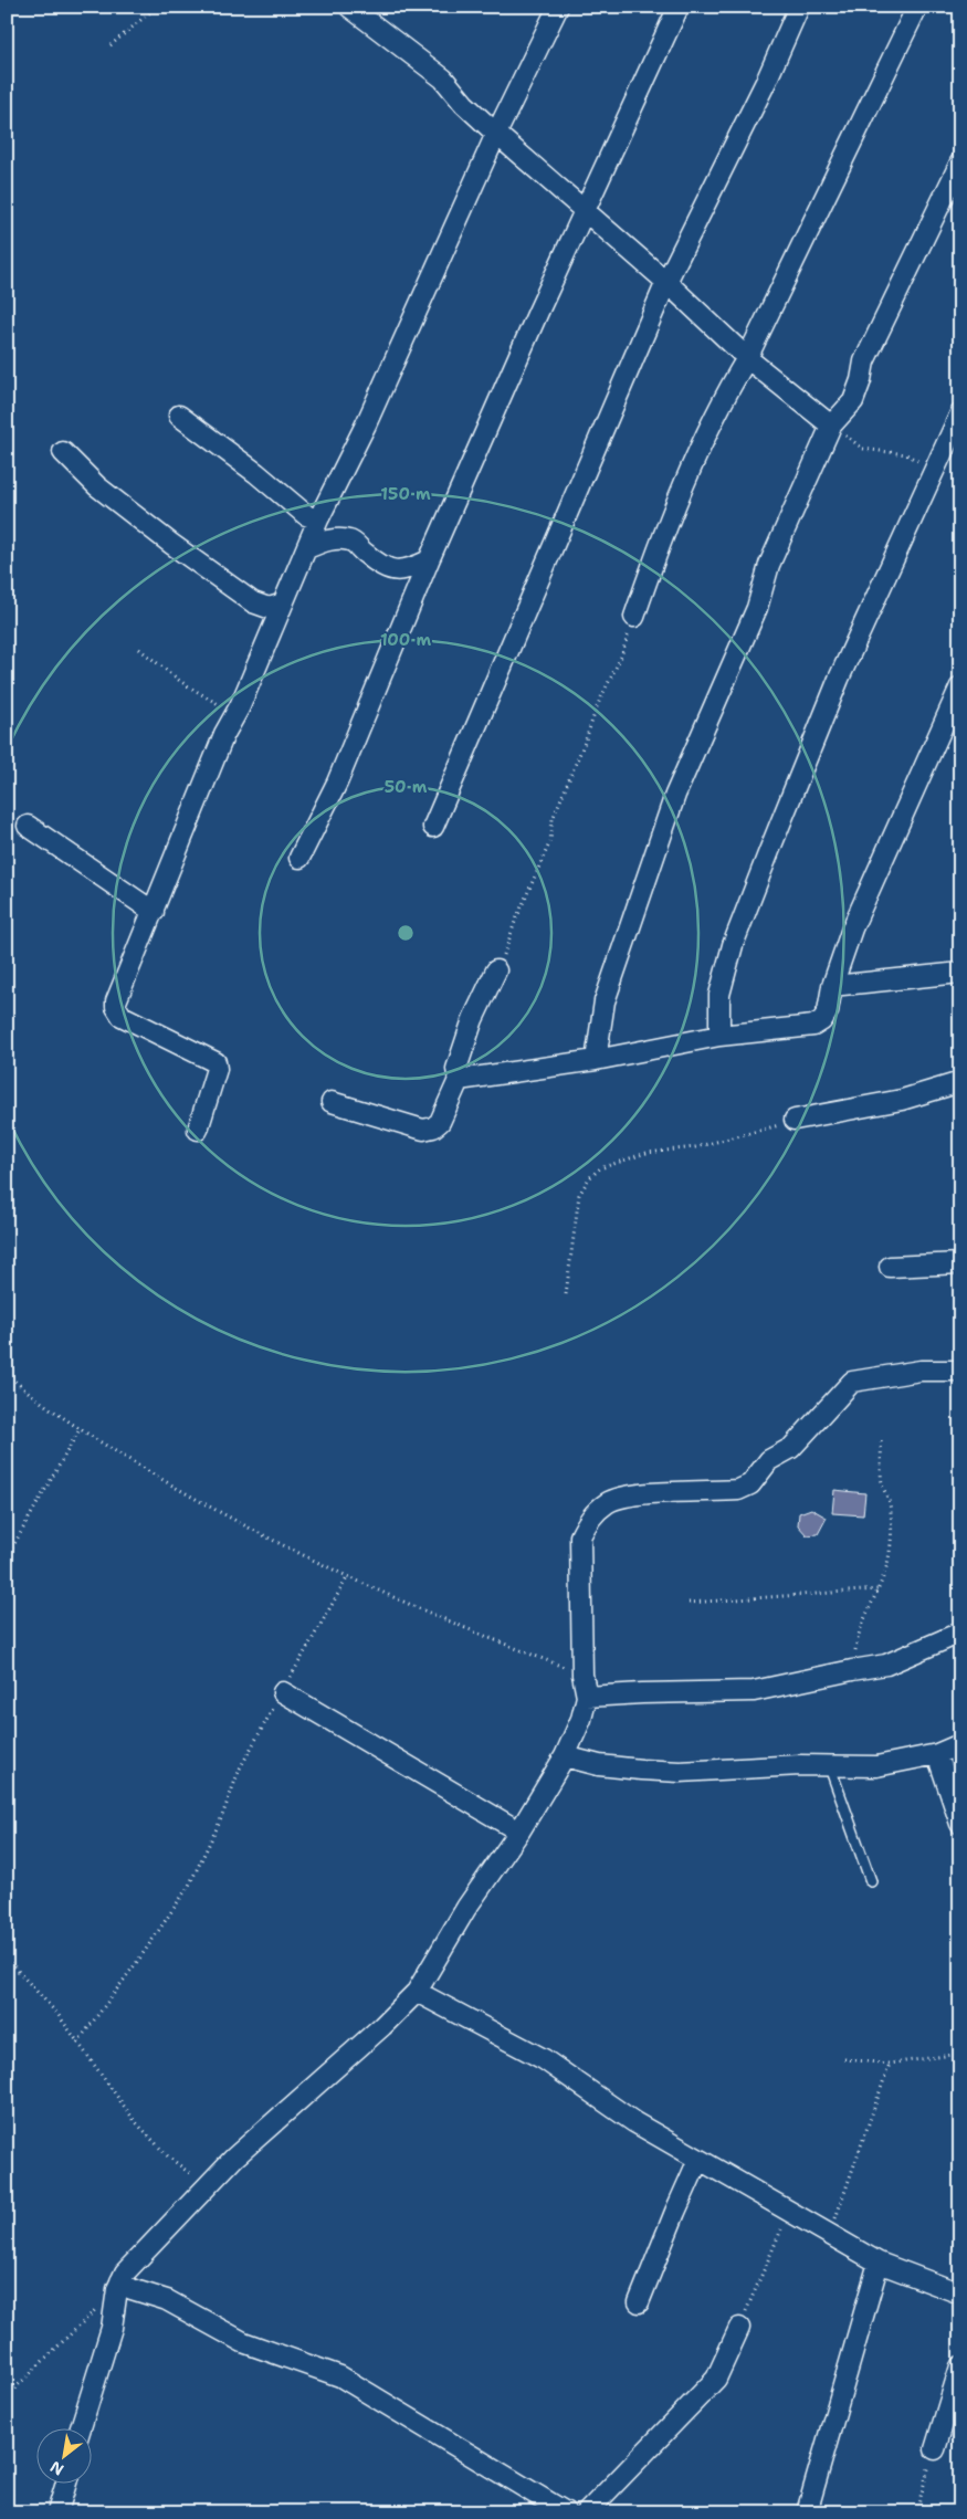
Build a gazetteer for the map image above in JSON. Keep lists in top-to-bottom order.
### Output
{
  "north": "bottom left",
  "rings": ["150 m", "100 m", "50 m"]
}
